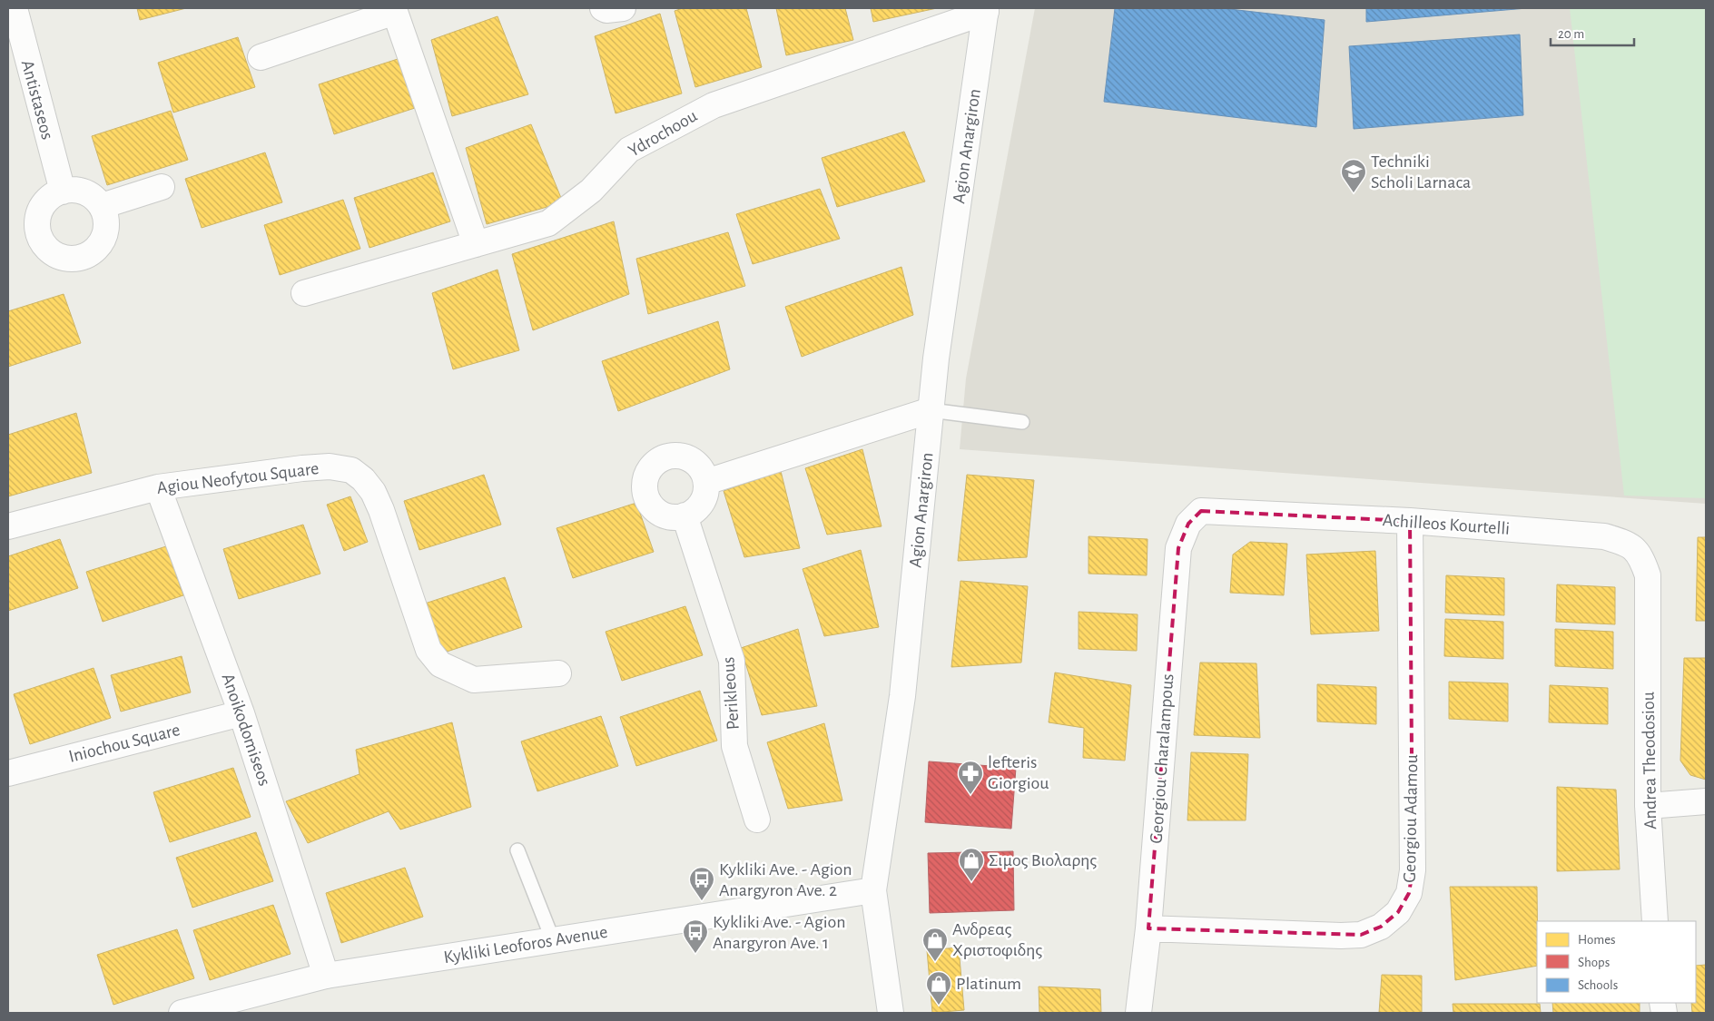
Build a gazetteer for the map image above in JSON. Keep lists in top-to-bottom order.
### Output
{
  "streets": {
    "street": [
      "Antistaseos",
      "Ydrochoou",
      "Agion Anargiron",
      "Agiou Neofytou Square",
      "Achilleos Kourtelli",
      "Perikleous",
      "Anoikodomiseos",
      "Iniochou Square",
      "Georgiou Charalampous",
      "Andrea Theodosiou",
      "Georgiou Adamou",
      "Kykliki Leoforos Avenue"
    ]
  },
  "crossings": [
    ["Ydrochoou", "Agion Anargiron"],
    ["Agion Anargiron", "Kykliki Leoforos Avenue"],
    ["Agiou Neofytou Square", "Anoikodomiseos"],
    ["Achilleos Kourtelli", "Georgiou Charalampous"],
    ["Achilleos Kourtelli", "Andrea Theodosiou"],
    ["Achilleos Kourtelli", "Georgiou Adamou"],
    ["Anoikodomiseos", "Iniochou Square"],
    ["Anoikodomiseos", "Kykliki Leoforos Avenue"],
    ["Georgiou Charalampous", "Georgiou Adamou"]
  ],
  "places": {
    "school or university": ["Techniki Scholi Larnaca"],
    "pharmacy": ["lefteris Giorgiou"],
    "shop": ["Σιμος Βιολαρης", "Ανδρεας Χριστοφιδης", "Platinum"],
    "bus stop": ["Kykliki Ave. - Agion Anargyron Ave. 2", "Kykliki Ave. - Agion Anargyron Ave. 1"]
  },
  "legend": ["Homes", "Shops", "Schools"],
  "scale_bar": "20 m"
}
